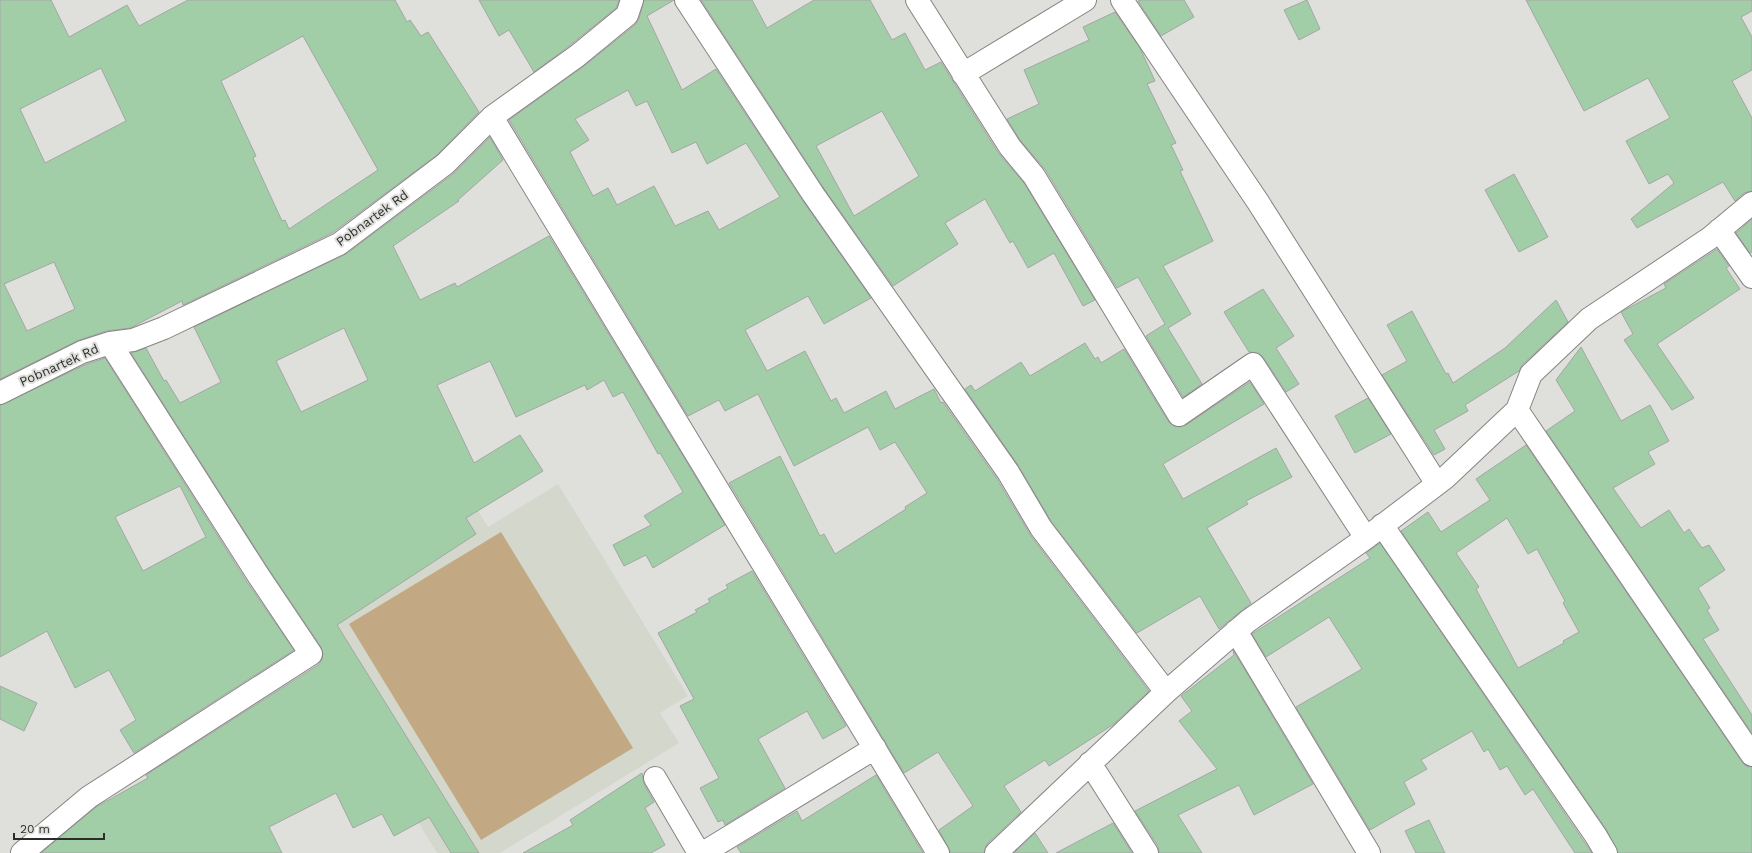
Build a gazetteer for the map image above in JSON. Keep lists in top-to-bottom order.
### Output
{
  "streets": {
    "street": ["Pobnartek Rd"]
  },
  "scale_bar": "20 m"
}
